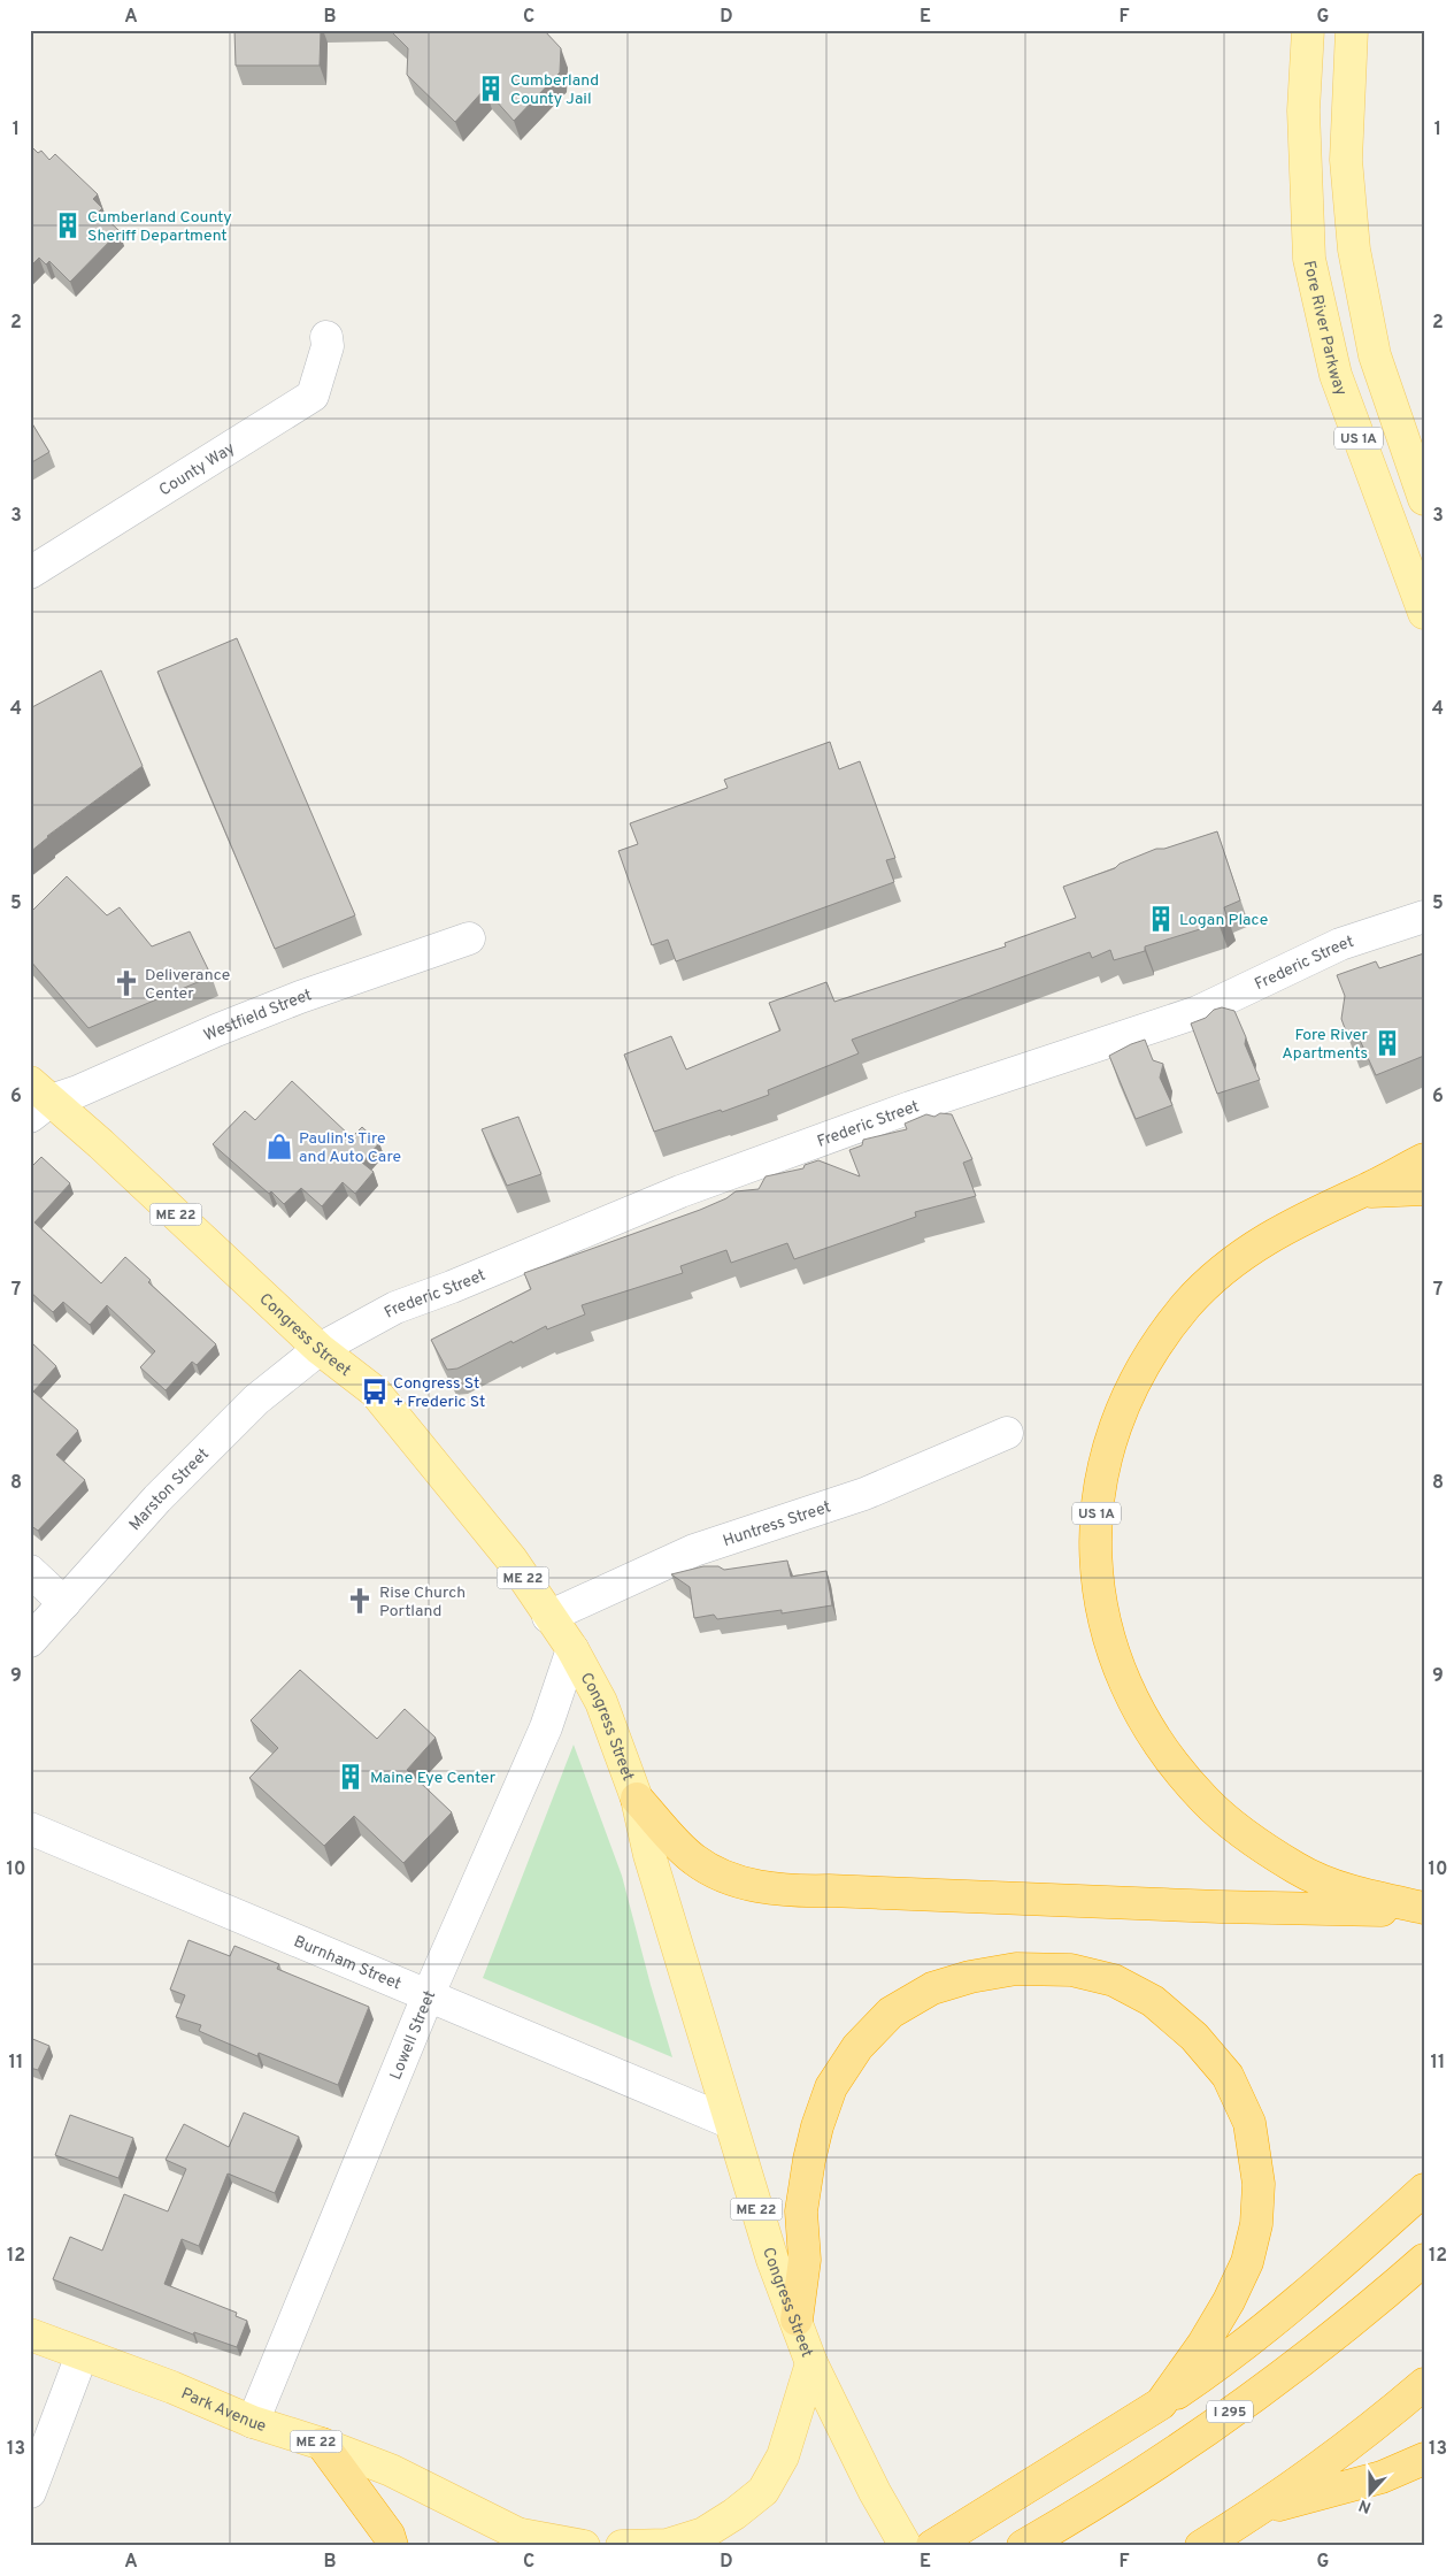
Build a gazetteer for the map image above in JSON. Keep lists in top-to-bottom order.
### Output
{
  "streets": {
    "highway": ["US 1A", "I 295"],
    "main road": [
      "Fore River Parkway",
      "ME 22",
      "Congress Street",
      "Park Avenue"
    ],
    "street": [
      "County Way",
      "Frederic Street",
      "Westfield Street",
      "Marston Street",
      "Huntress Street",
      "Burnham Street",
      "Lowell Street"
    ]
  },
  "crossings": [
    ["Frederic Street", "Congress Street"],
    ["Frederic Street", "Marston Street"],
    ["Westfield Street", "Congress Street"],
    ["Congress Street", "Marston Street"],
    ["Congress Street", "Huntress Street"],
    ["Congress Street", "Burnham Street"],
    ["Congress Street", "Lowell Street"],
    ["Burnham Street", "Lowell Street"],
    ["Lowell Street", "Park Avenue"]
  ],
  "places": {
    "building": [
      "Cumberland County Jail",
      "Cumberland County Sheriff Department",
      "Logan Place",
      "Fore River Apartments",
      "Maine Eye Center"
    ],
    "church": ["Deliverance Center", "Rise Church Portland"],
    "shop": ["Paulin's Tire and Auto Care"],
    "bus stop": ["Congress St + Frederic St"]
  },
  "north": "bottom",
  "grid": {
    "columns": [
      "A",
      "B",
      "C",
      "D",
      "E",
      "F",
      "G"
    ],
    "rows": [
      "1",
      "2",
      "3",
      "4",
      "5",
      "6",
      "7",
      "8",
      "9",
      "10",
      "11",
      "12",
      "13"
    ]
  }
}
